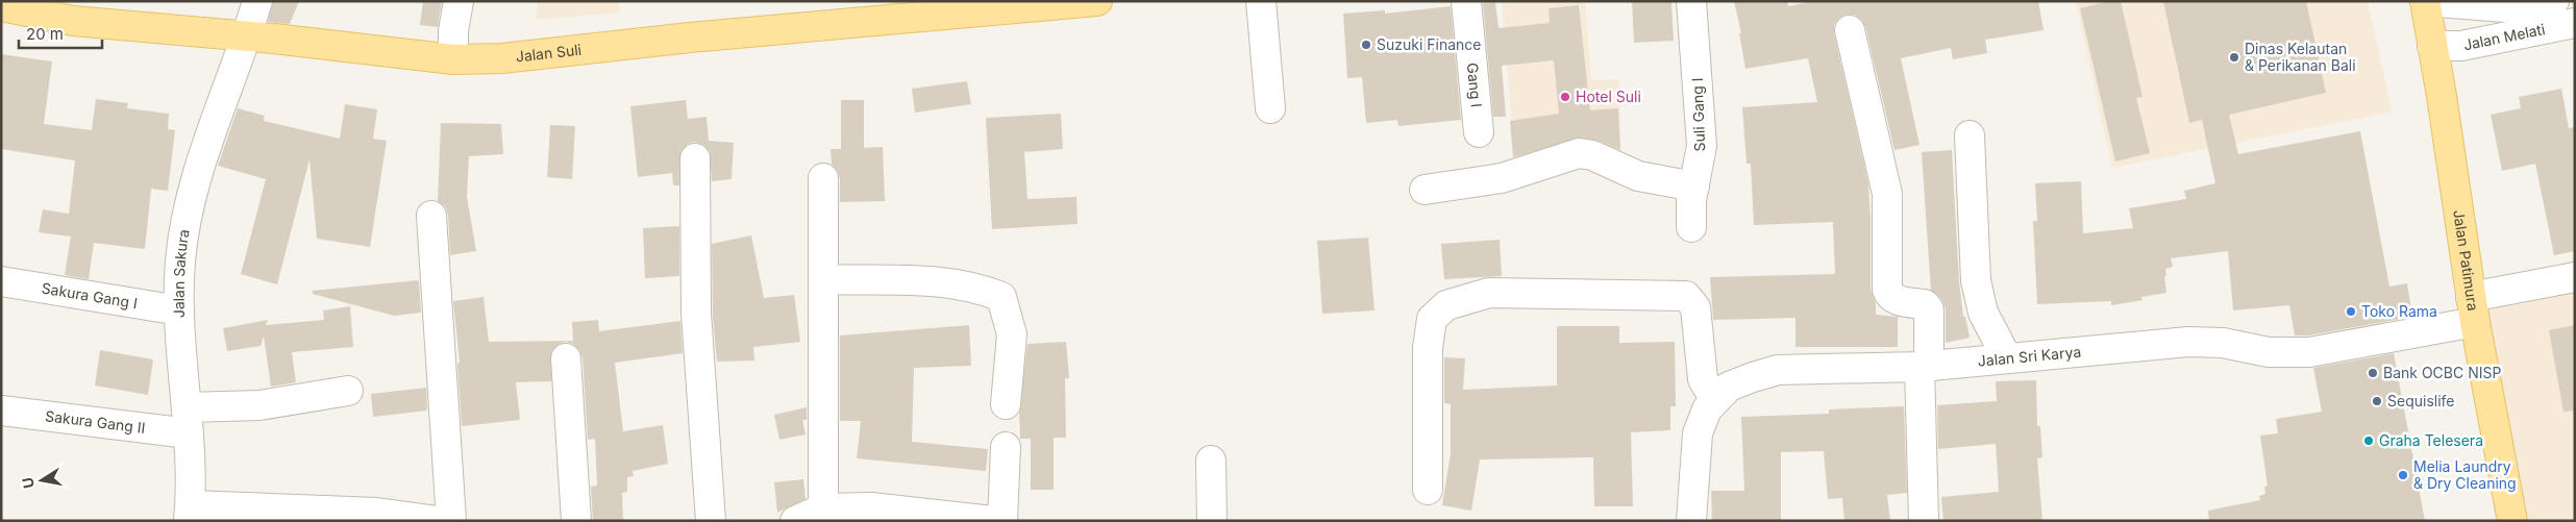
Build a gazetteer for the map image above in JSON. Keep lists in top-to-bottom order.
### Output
{
  "streets": {
    "main road": ["Jalan Suli", "Jalan Patimura"],
    "street": [
      "Jalan Melati",
      "Gang I",
      "Suli Gang I",
      "Jalan Sakura",
      "Sakura Gang I",
      "Jalan Sri Karya",
      "Sakura Gang II"
    ]
  },
  "crossings": [
    ["Jalan Melati", "Jalan Patimura"],
    ["Jalan Suli", "Jalan Sakura"],
    ["Jalan Patimura", "Jalan Sri Karya"],
    ["Jalan Sakura", "Sakura Gang I"],
    ["Jalan Sakura", "Sakura Gang II"]
  ],
  "places": [
    "Suzuki Finance",
    "Dinas Kelautan & Perikanan Bali",
    "Hotel Suli",
    "Toko Rama",
    "Bank OCBC NISP",
    "Sequislife",
    "Graha Telesera",
    "Melia Laundry & Dry Cleaning"
  ],
  "scale_bar": "20 m",
  "north": "left"
}
